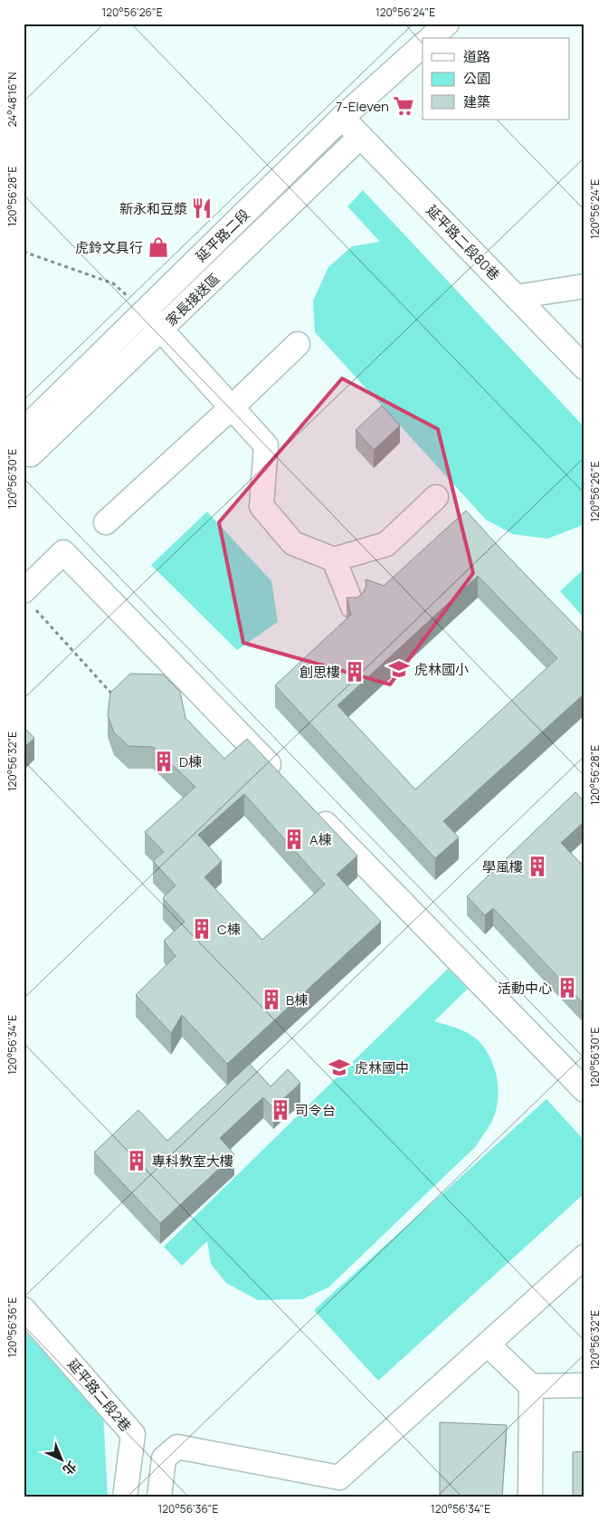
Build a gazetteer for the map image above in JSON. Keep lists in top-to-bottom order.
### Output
{
  "streets": {
    "street": [
      "延平路二段",
      "延平路二段80巷",
      "家長接送區",
      "延平路二段2巷"
    ]
  },
  "crossings": [
    ["延平路二段", "延平路二段80巷"],
    ["延平路二段80巷", "家長接送區"]
  ],
  "places": {
    "supermarket": ["7-Eleven"],
    "restaurant": ["新永和豆漿"],
    "shop": ["虎鈴文具行"],
    "school or university": ["虎林國小", "虎林國中"],
    "building": [
      "創思樓",
      "D棟",
      "A棟",
      "學風樓",
      "C棟",
      "活動中心",
      "B棟",
      "司令台",
      "專科教室大樓"
    ]
  },
  "legend": ["道路", "公園", "建築"],
  "north": "bottom right",
  "coordinates": [
    "120°56'26\"E",
    "120°56'24\"E",
    "24°48'16\"N",
    "120°56'28\"E",
    "120°56'30\"E",
    "120°56'32\"E",
    "120°56'34\"E",
    "120°56'36\"E"
  ]
}
